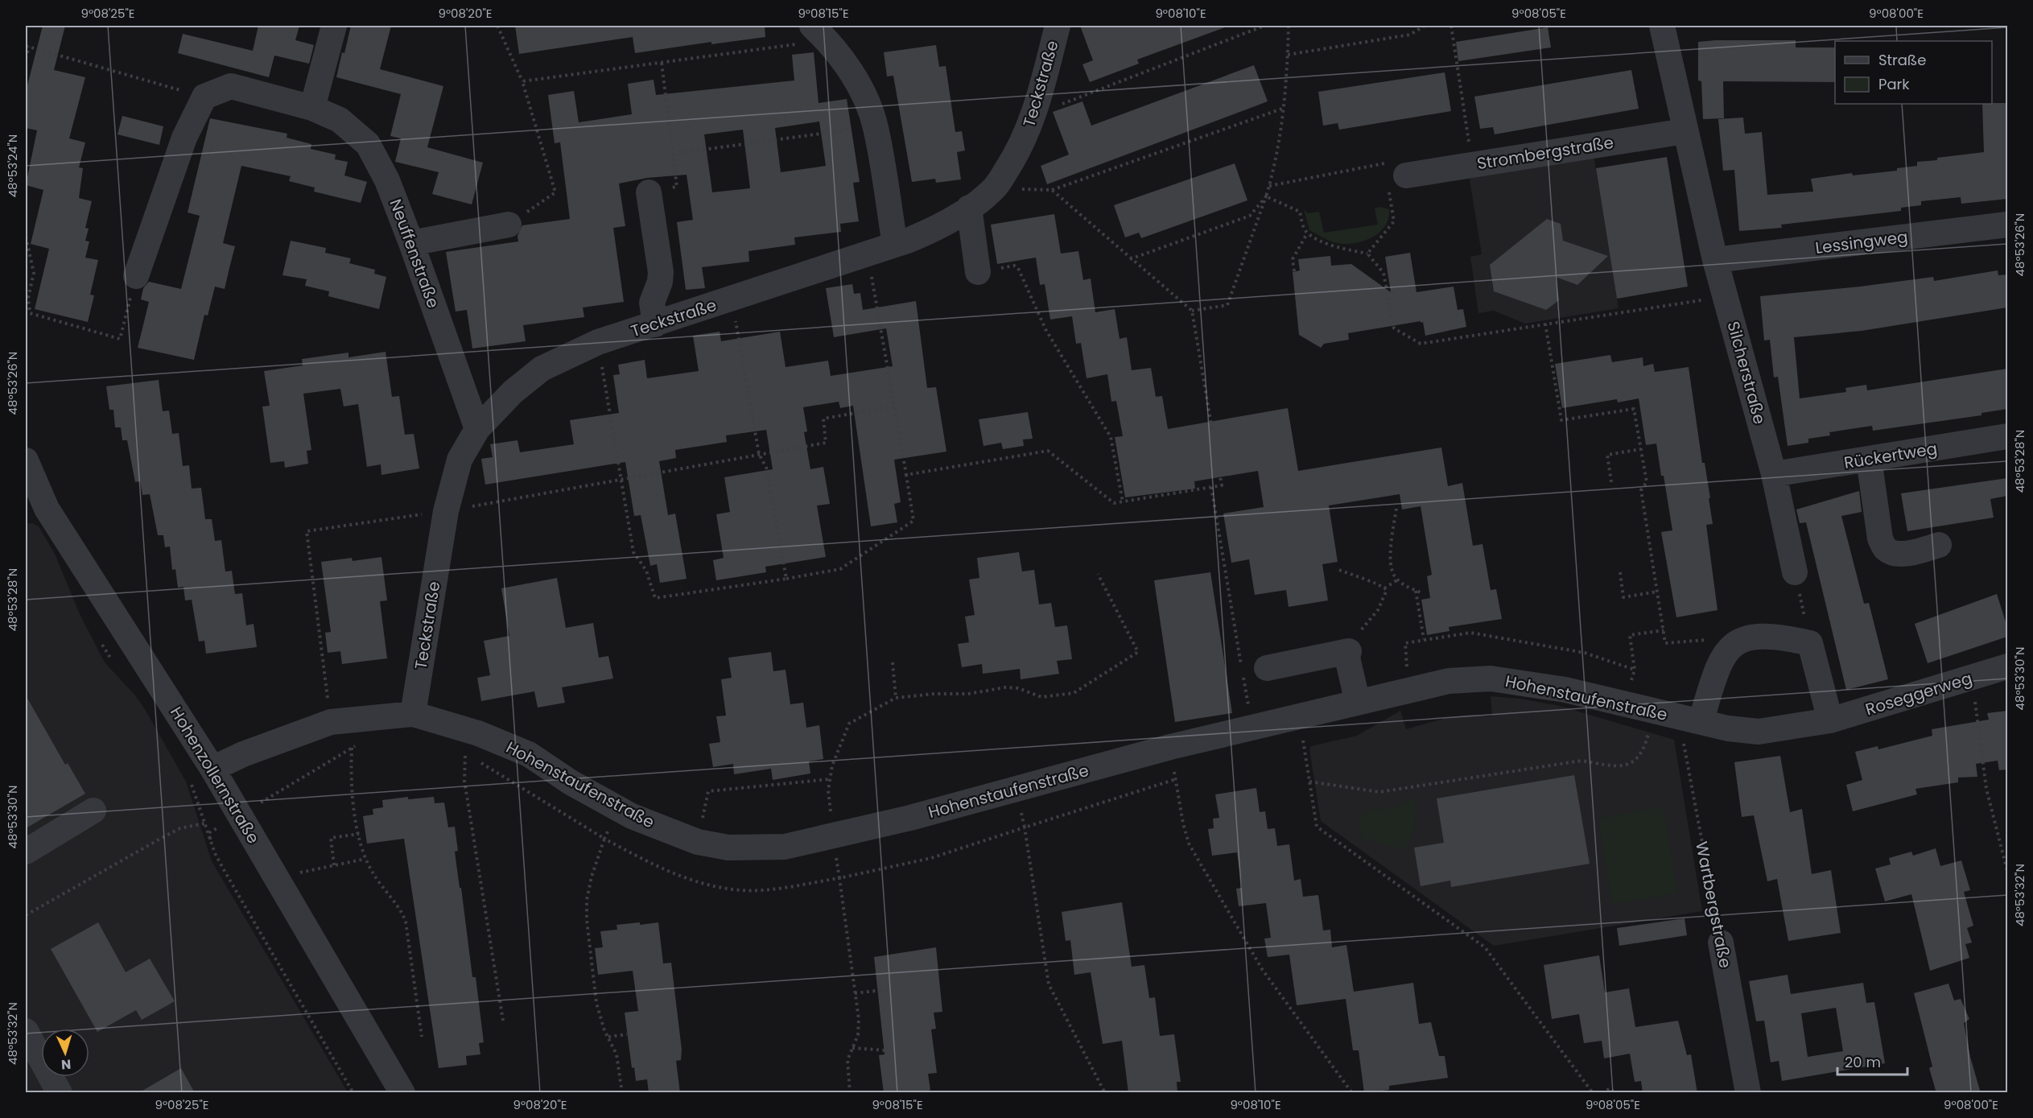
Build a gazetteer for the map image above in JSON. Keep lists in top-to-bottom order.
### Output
{
  "streets": {
    "street": [
      "Teckstraße",
      "Strombergstraße",
      "Lessingweg",
      "Neuffenstraße",
      "Silcherstraße",
      "Rückertweg",
      "Roseggerweg",
      "Hohenstaufenstraße",
      "Hohenzollernstraße",
      "Wartbergstraße"
    ]
  },
  "crossings": [
    ["Teckstraße", "Neuffenstraße"],
    ["Teckstraße", "Hohenstaufenstraße"],
    ["Strombergstraße", "Silcherstraße"],
    ["Lessingweg", "Silcherstraße"],
    ["Silcherstraße", "Rückertweg"],
    ["Roseggerweg", "Hohenstaufenstraße"],
    ["Hohenstaufenstraße", "Hohenzollernstraße"],
    ["Hohenstaufenstraße", "Wartbergstraße"]
  ],
  "legend": ["Straße", "Park"],
  "scale_bar": "20 m",
  "north": "bottom",
  "coordinates": [
    "9°08'25\"E",
    "9°08'20\"E",
    "9°08'15\"E",
    "9°08'10\"E",
    "9°08'05\"E",
    "9°08'00\"E",
    "48°53'24\"N",
    "48°53'26\"N",
    "48°53'28\"N",
    "48°53'30\"N",
    "48°53'32\"N"
  ]
}
